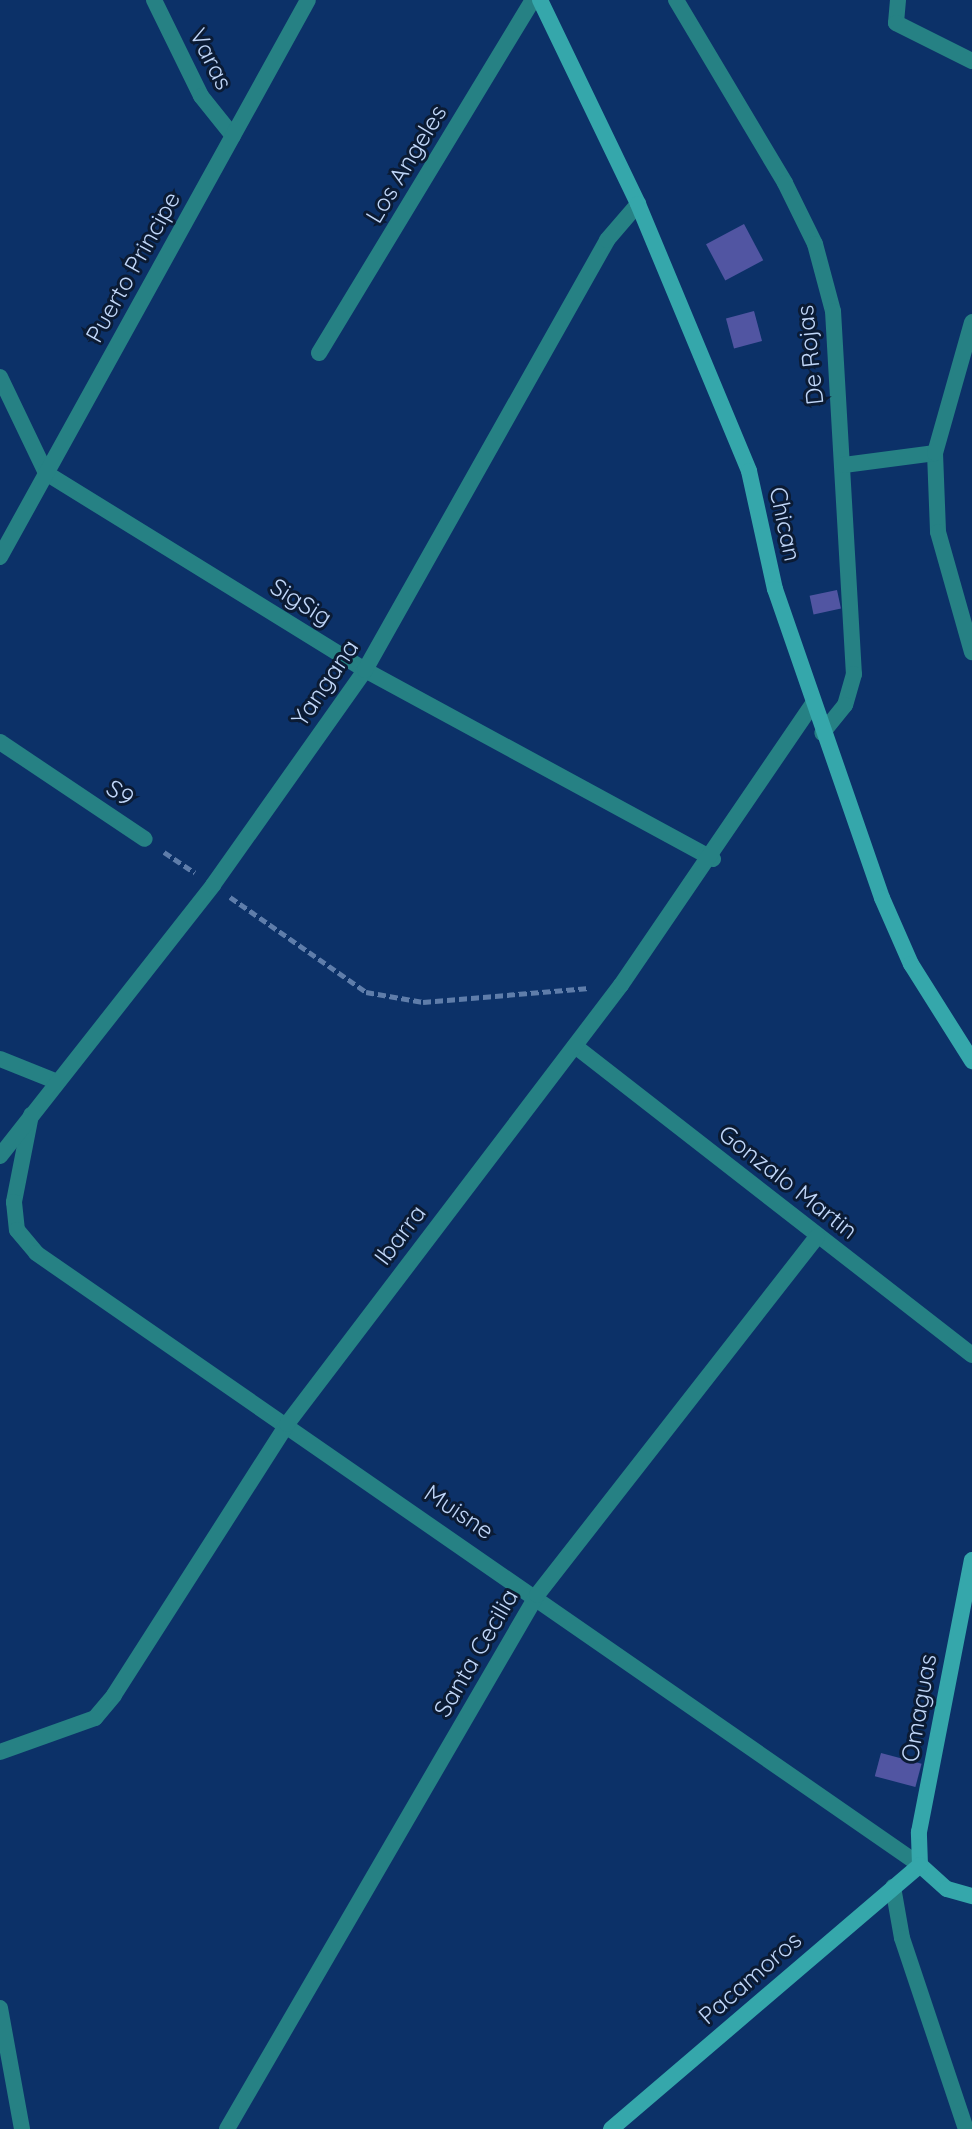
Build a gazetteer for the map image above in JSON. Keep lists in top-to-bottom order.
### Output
{
  "streets": {
    "street": [
      "Varas",
      "Los Angeles",
      "Puerto Principe",
      "De Rojas",
      "Chican",
      "SigSig",
      "Yangana",
      "S9",
      "Gonzalo Martin",
      "Ibarra",
      "Muisne",
      "Santa Cecilia",
      "Omaguas",
      "Pacamoros"
    ]
  },
  "crossings": [
    ["Varas", "Puerto Principe"],
    ["Puerto Principe", "SigSig"],
    ["De Rojas", "Chican"],
    ["Chican", "Yangana"],
    ["Chican", "Ibarra"],
    ["SigSig", "Yangana"],
    ["SigSig", "Ibarra"],
    ["Yangana", "S9"],
    ["Yangana", "Muisne"],
    ["S9", "Ibarra"],
    ["Gonzalo Martin", "Ibarra"],
    ["Gonzalo Martin", "Santa Cecilia"],
    ["Ibarra", "Muisne"],
    ["Muisne", "Santa Cecilia"],
    ["Muisne", "Omaguas"],
    ["Muisne", "Pacamoros"],
    ["Omaguas", "Pacamoros"]
  ]
}
